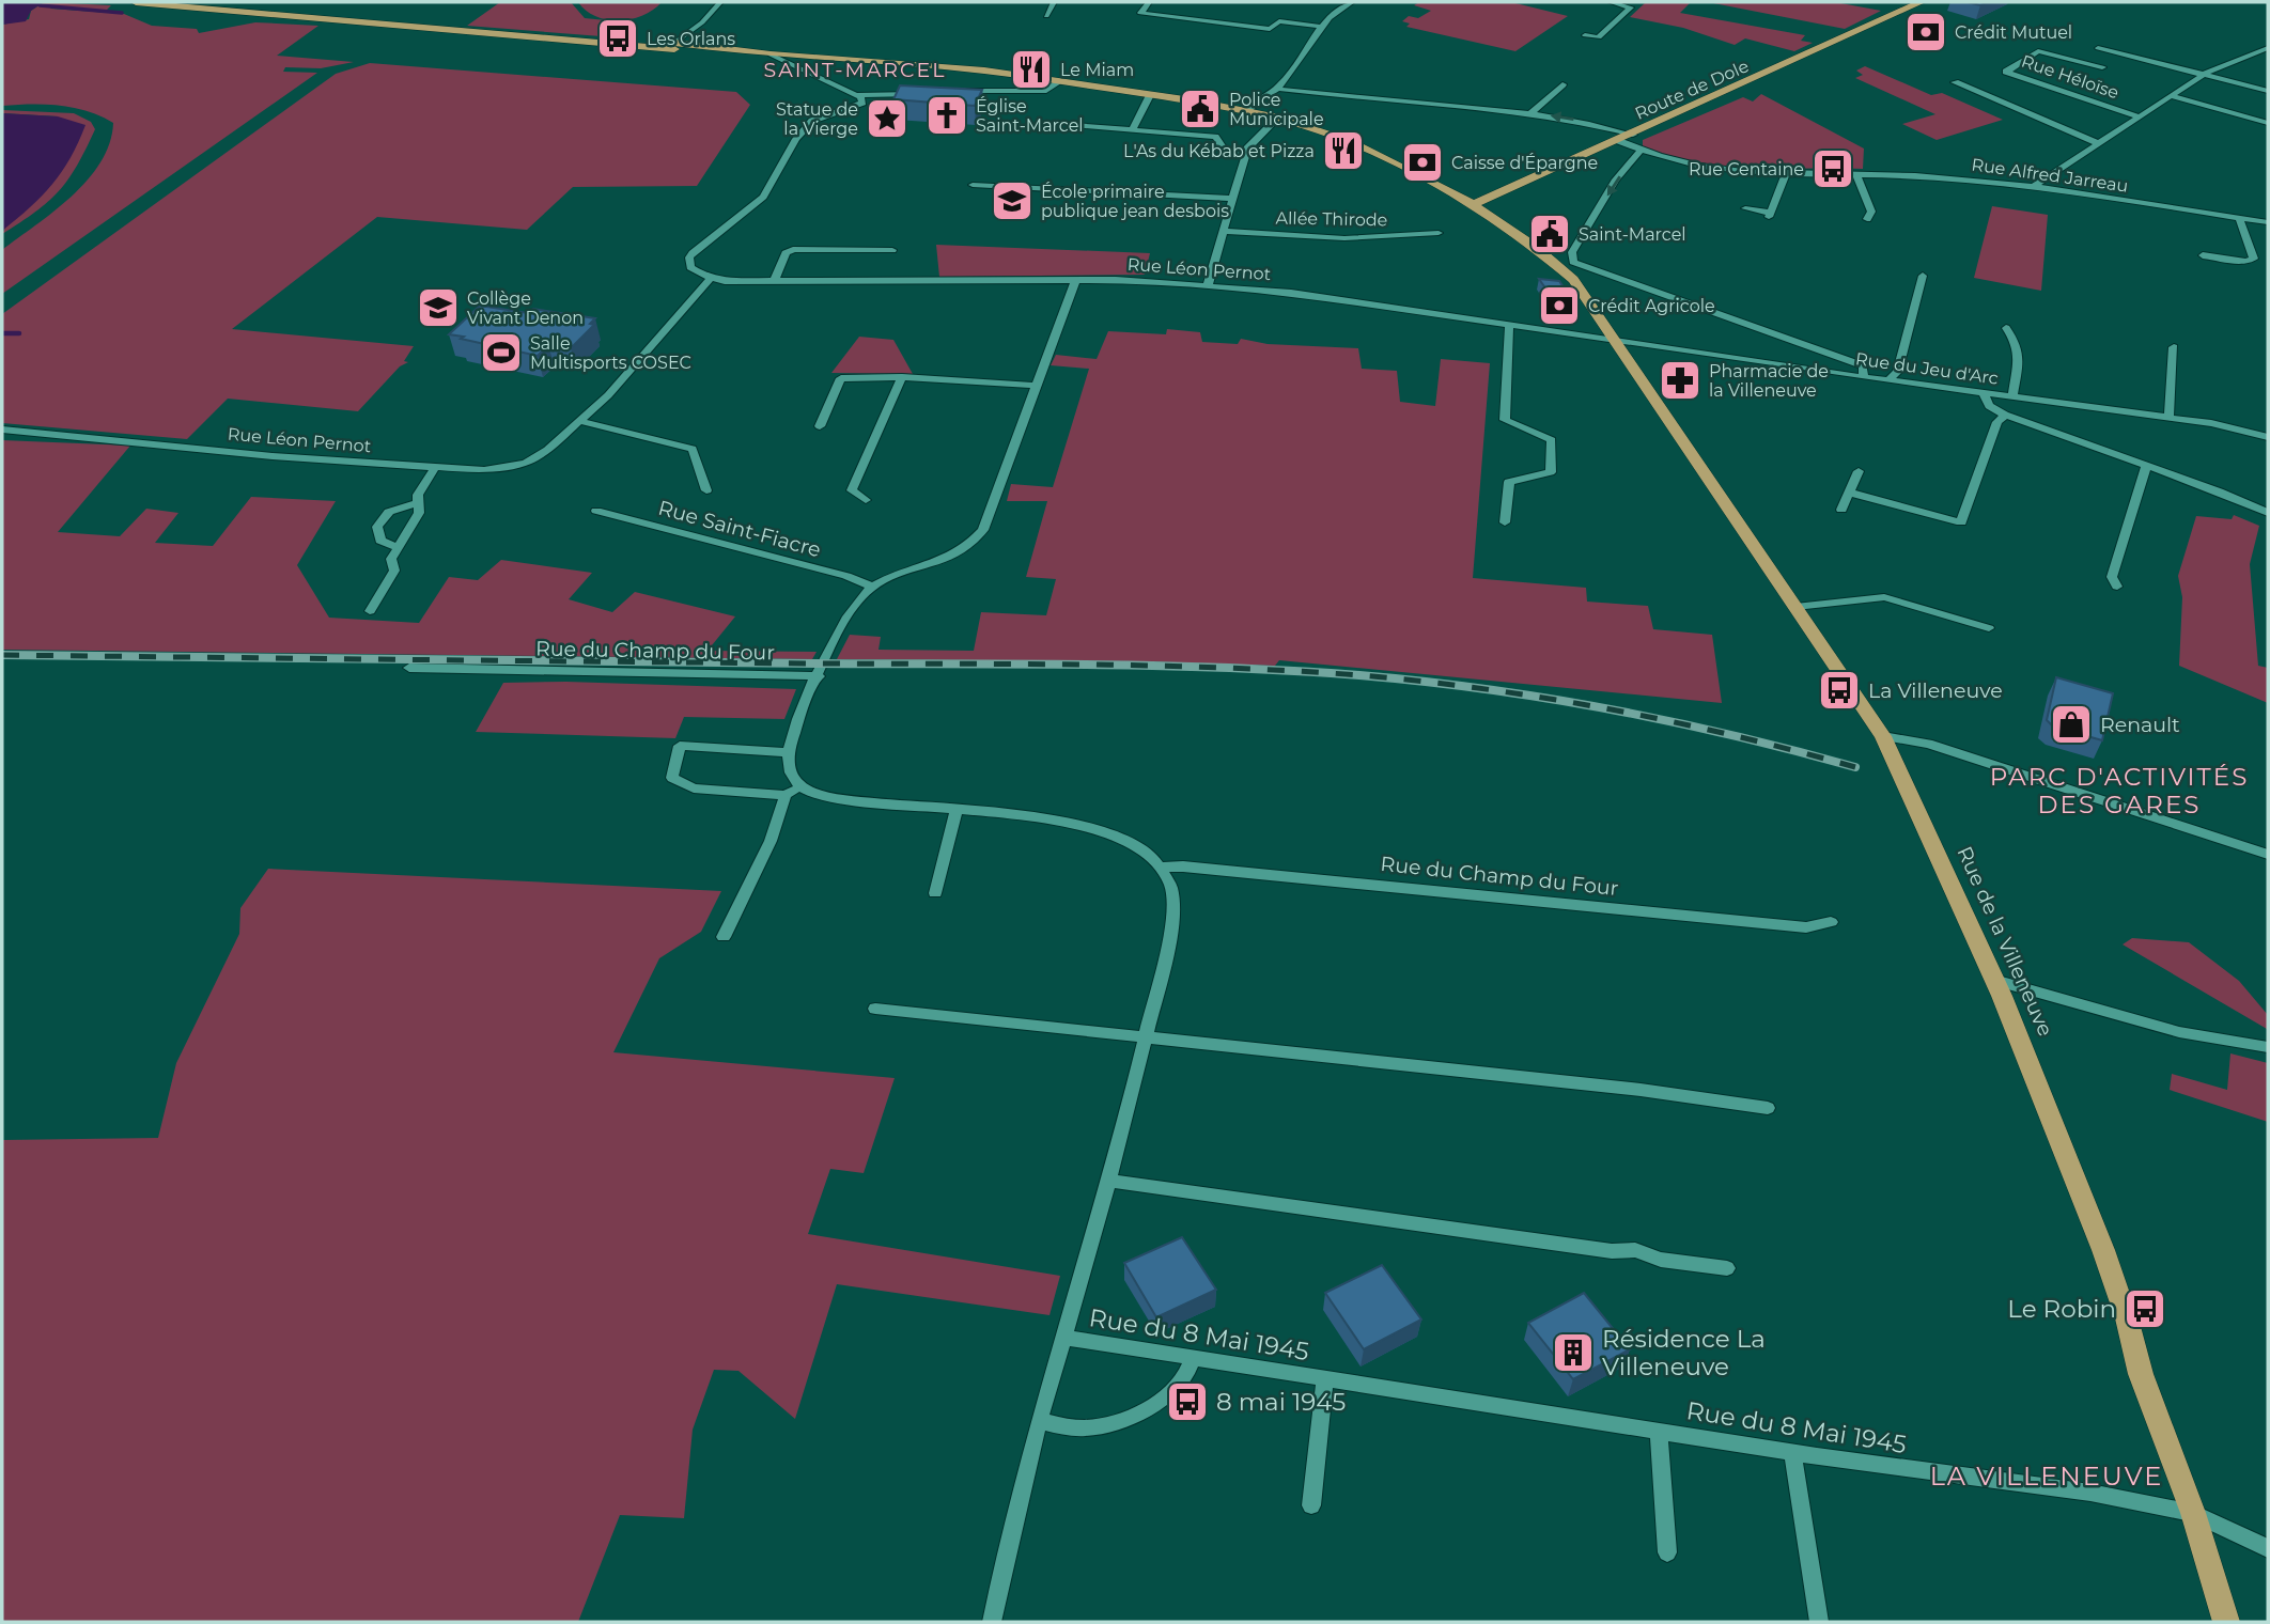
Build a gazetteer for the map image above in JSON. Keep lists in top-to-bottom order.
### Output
{
  "streets": {
    "main road": ["Route de Dole", "Rue de la Villeneuve"],
    "street": [
      "Rue Héloïse",
      "Rue Alfred Jarreau",
      "Allée Thirode",
      "Rue Léon Pernot",
      "Rue du Jeu d'Arc",
      "Rue Saint-Fiacre",
      "Rue du Champ du Four",
      "Rue du 8 Mai 1945"
    ]
  },
  "crossings": [
    ["Route de Dole", "Rue Alfred Jarreau"],
    ["Route de Dole", "Rue de la Villeneuve"],
    ["Rue Léon Pernot", "Rue du Jeu d'Arc"],
    ["Rue Léon Pernot", "Rue de la Villeneuve"],
    ["Rue du Jeu d'Arc", "Rue de la Villeneuve"],
    ["Rue de la Villeneuve", "Rue du 8 Mai 1945"]
  ],
  "districts": ["SAINT-MARCEL", "PARC D'ACTIVITÉS DES GARES", "LA VILLENEUVE"],
  "places": {
    "bank": ["Crédit Mutuel", "Caisse d'Épargne", "Crédit Agricole"],
    "bus stop": [
      "Les Orlans",
      "Rue Centaine",
      "La Villeneuve",
      "Le Robin",
      "8 mai 1945"
    ],
    "restaurant": ["Le Miam", "L'As du Kébab et Pizza"],
    "public building": ["Police Municipale", "Saint-Marcel"],
    "church": ["Église Saint-Marcel"],
    "place": ["Statue de la Vierge"],
    "school or university": ["École primaire publique jean desbois", "Collège Vivant Denon"],
    "sports": ["Salle Multisports COSEC"],
    "pharmacy": ["Pharmacie de la Villeneuve"],
    "shop": ["Renault"],
    "building": ["Résidence La Villeneuve"]
  }
}
